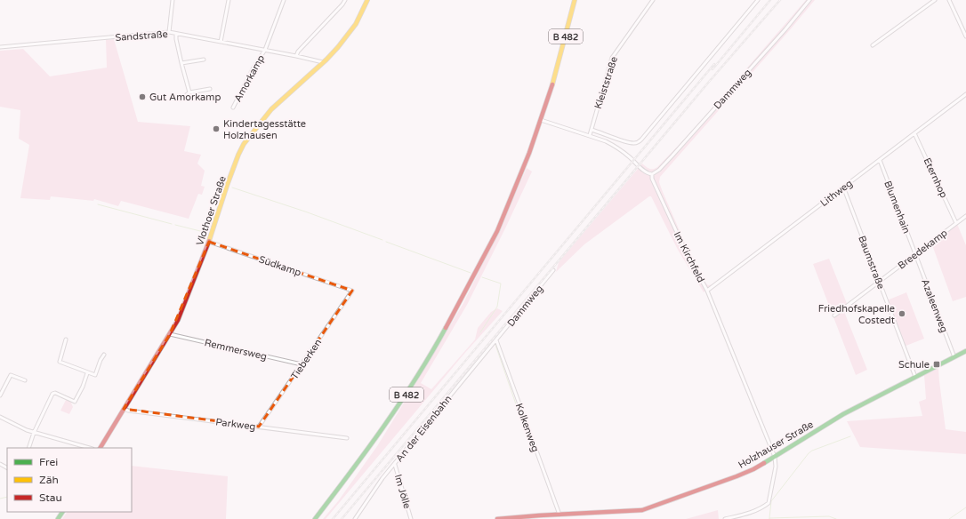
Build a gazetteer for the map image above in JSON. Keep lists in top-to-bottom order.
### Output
{
  "streets": {
    "street": [
      "Sandstraße",
      "B 482",
      "Amorkamp",
      "Kleiststraße",
      "Dammweg",
      "Eternhop",
      "Lithweg",
      "Blumenhain",
      "Vlothoer Straße",
      "Breedekamp",
      "Im Kirchfeld",
      "Baumstraße",
      "Südkamp",
      "Azaleenweg",
      "Remmersweg",
      "Tieberken",
      "Parkweg",
      "Kolkenweg",
      "An der Eisenbahn",
      "Holzhauser Straße",
      "Im Jölle"
    ]
  },
  "crossings": [
    ["Sandstraße", "Amorkamp"],
    ["Sandstraße", "Vlothoer Straße"],
    ["Dammweg", "Im Kirchfeld"],
    ["Dammweg", "Kolkenweg"],
    ["Dammweg", "An der Eisenbahn"],
    ["Eternhop", "Lithweg"],
    ["Eternhop", "Breedekamp"],
    ["Lithweg", "Blumenhain"],
    ["Lithweg", "Im Kirchfeld"],
    ["Lithweg", "Baumstraße"],
    ["Blumenhain", "Breedekamp"],
    ["Blumenhain", "Azaleenweg"],
    ["Vlothoer Straße", "Südkamp"],
    ["Vlothoer Straße", "Remmersweg"],
    ["Vlothoer Straße", "Parkweg"],
    ["Breedekamp", "Baumstraße"],
    ["Breedekamp", "Azaleenweg"],
    ["Im Kirchfeld", "Holzhauser Straße"],
    ["Baumstraße", "Holzhauser Straße"],
    ["Südkamp", "Tieberken"],
    ["Azaleenweg", "Holzhauser Straße"],
    ["Remmersweg", "Tieberken"],
    ["Tieberken", "Parkweg"],
    ["Kolkenweg", "An der Eisenbahn"],
    ["Kolkenweg", "Holzhauser Straße"],
    ["An der Eisenbahn", "Im Jölle"]
  ],
  "places": {
    "other": ["Gut Amorkamp", "Kindertagesstätte Holzhausen", "Friedhofskapelle Costedt"],
    "transit": ["Schule"]
  },
  "legend": ["Frei", "Zäh", "Stau"]
}
